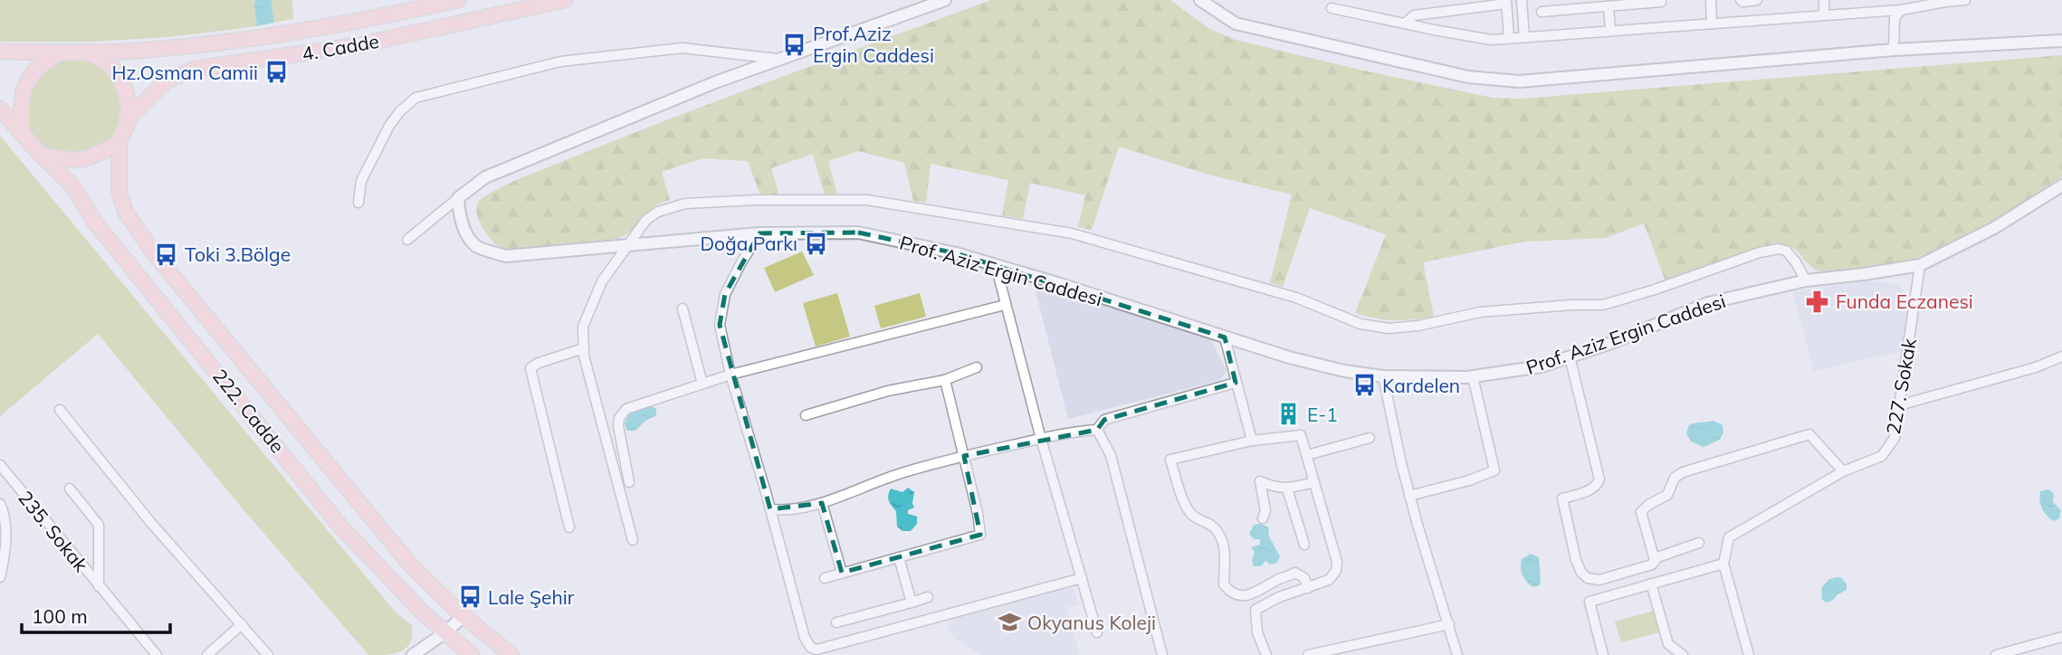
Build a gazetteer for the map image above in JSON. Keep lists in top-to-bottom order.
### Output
{
  "streets": {
    "main road": ["4. Cadde", "222. Cadde"],
    "street": ["Prof. Aziz Ergin Caddesi", "227. Sokak", "235. Sokak"]
  },
  "crossings": [
    ["4. Cadde", "222. Cadde"],
    ["Prof. Aziz Ergin Caddesi", "227. Sokak"]
  ],
  "places": {
    "bus stop": [
      "Prof.Aziz Ergin Caddesi",
      "Hz.Osman Camii",
      "Doğa Parkı",
      "Toki 3.Bölge",
      "Kardelen",
      "Lale Şehir"
    ],
    "pharmacy": ["Funda Eczanesi"],
    "building": ["E-1"],
    "school or university": ["Okyanus Koleji"]
  },
  "scale_bar": "100 m"
}
